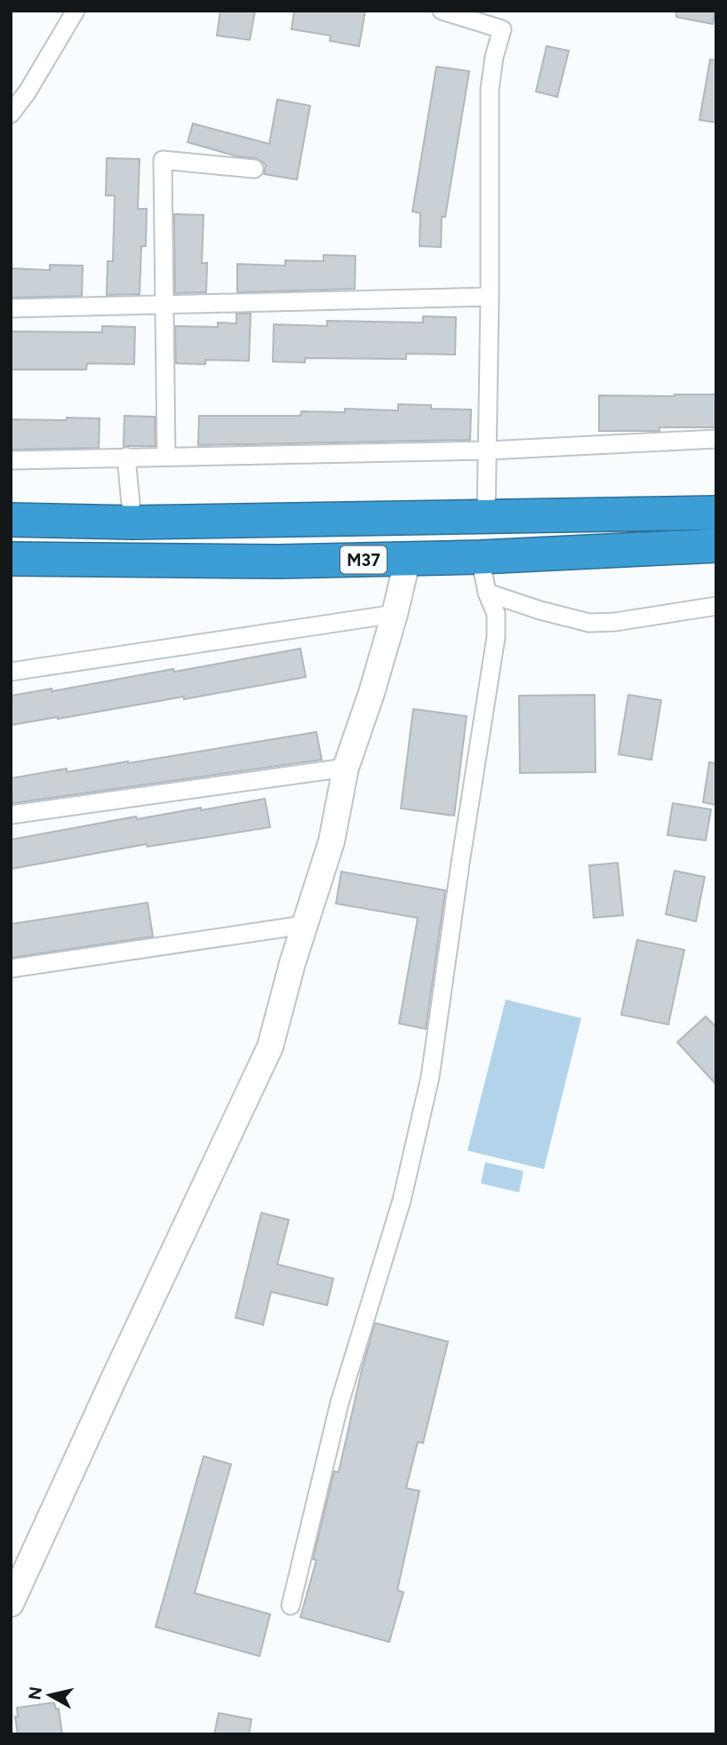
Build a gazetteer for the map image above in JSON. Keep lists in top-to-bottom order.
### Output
{
  "streets": {
    "highway": ["M37"]
  },
  "north": "left"
}
